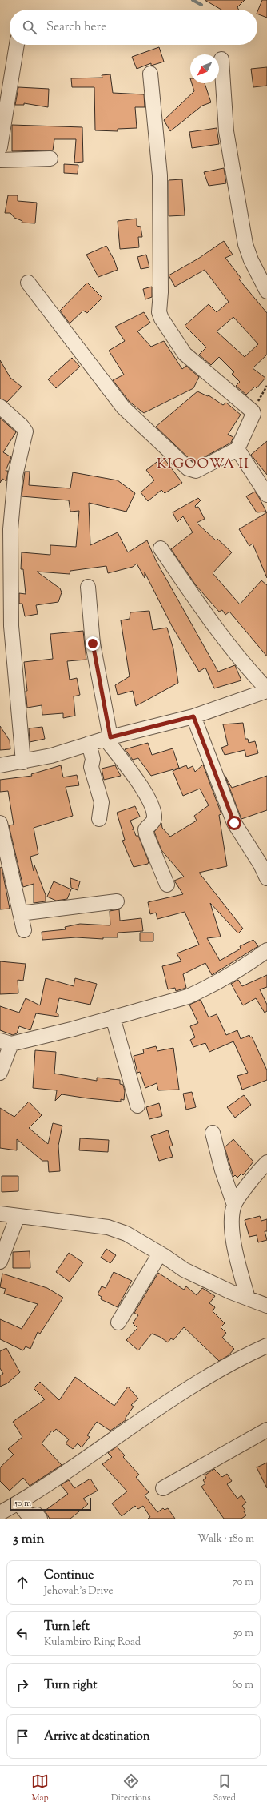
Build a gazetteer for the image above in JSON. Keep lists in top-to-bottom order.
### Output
{
  "districts": ["KIGOOWA II"],
  "scale_bar": "50 m",
  "north": "bottom left",
  "page": {
    "search": "Search here",
    "scale": "50 m",
    "heading": ["3 min", "Walk · 180 m"],
    "list": [
      ["Continue", "Jehovah's Drive", "70 m"],
      ["Turn left", "Kulambiro Ring Road", "50 m"],
      ["Turn right", "60 m"],
      "Arrive at destination"
    ],
    "nav": ["Map", "Directions", "Saved"]
  }
}
